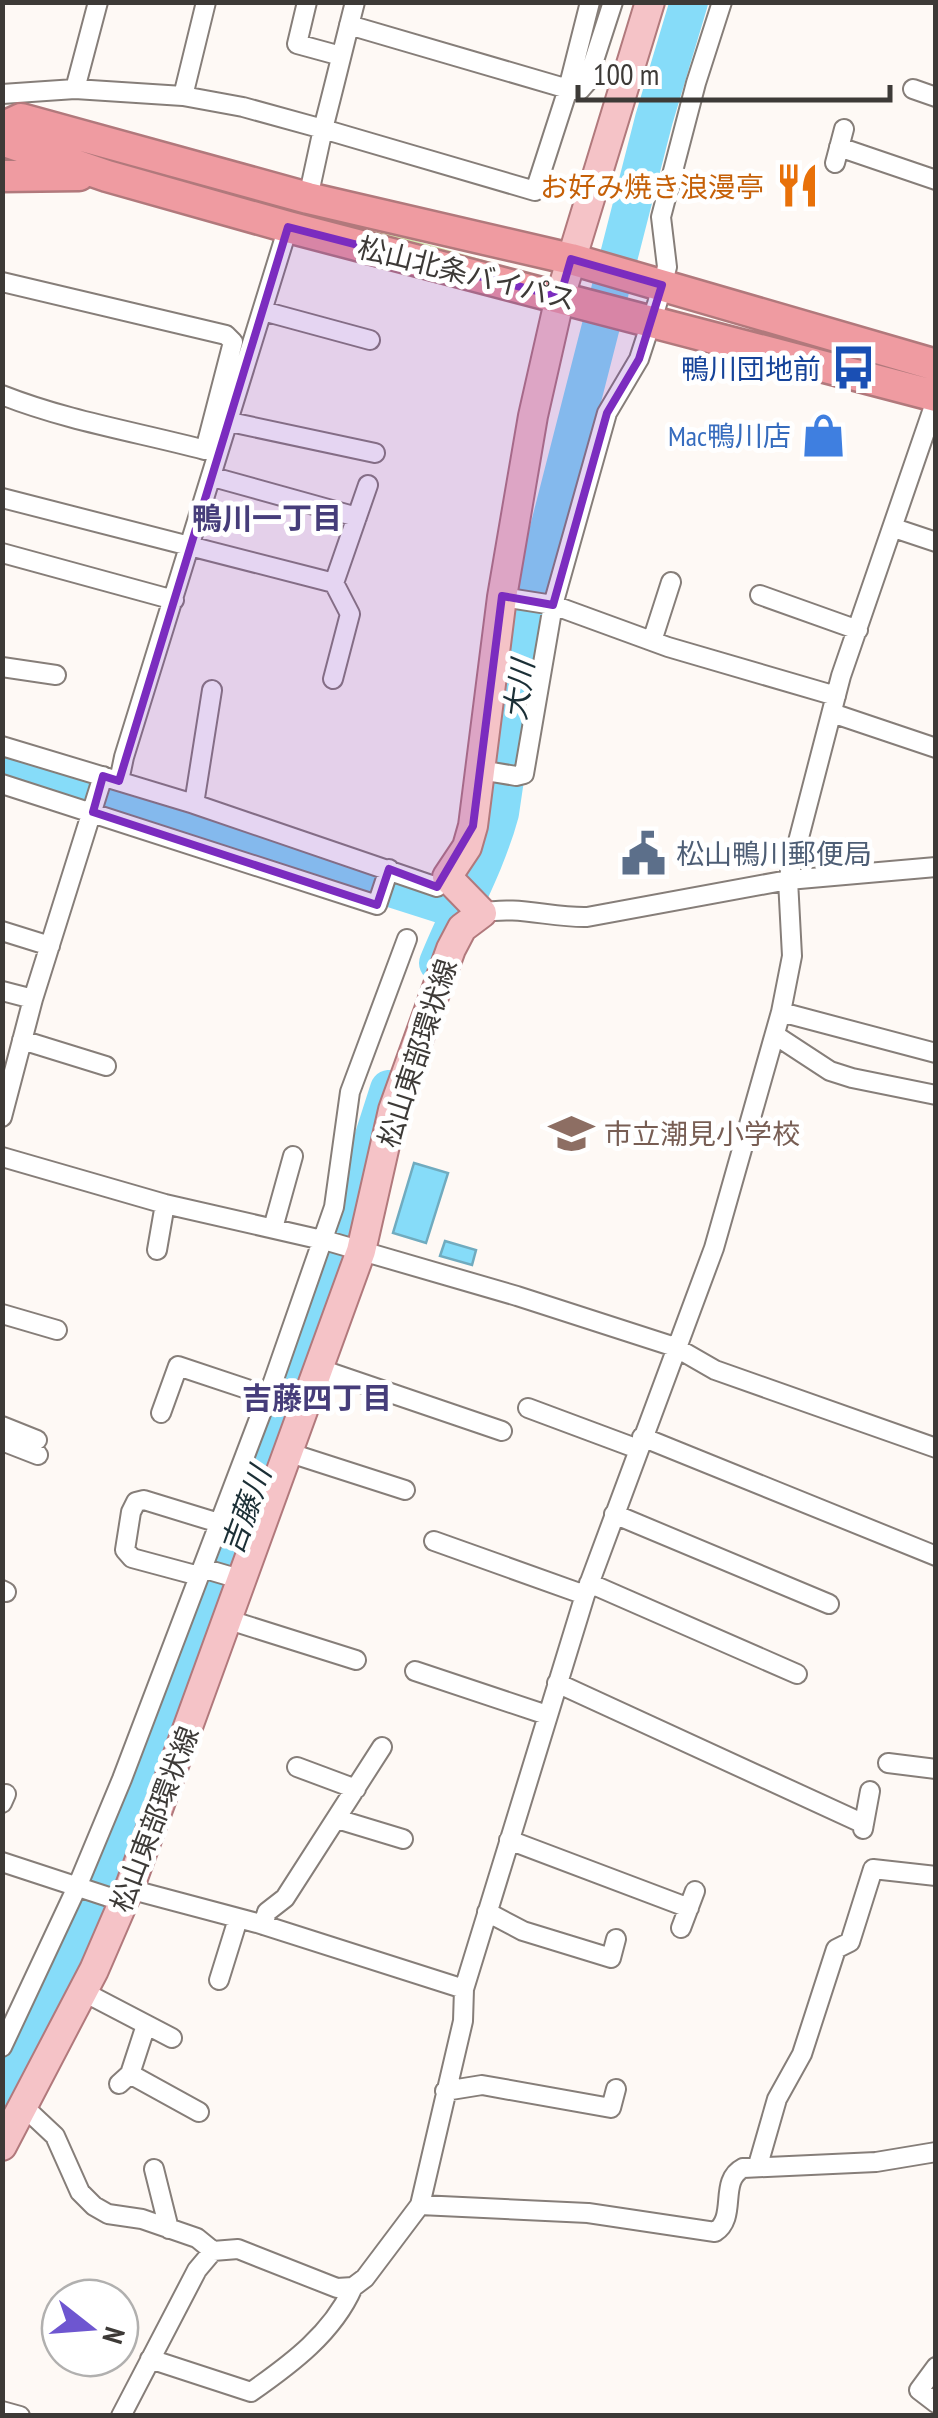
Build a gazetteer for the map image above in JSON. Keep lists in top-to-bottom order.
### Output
{
  "streets": {
    "highway": ["松山北条バイパス"],
    "main road": ["松山東部環状線"]
  },
  "districts": ["鴨川一丁目", "吉藤四丁目"],
  "water": ["大川", "吉藤川"],
  "places": {
    "restaurant": ["お好み焼き浪漫亭"],
    "bus stop": ["鴨川団地前"],
    "shop": ["Mac鴨川店"],
    "public building": ["松山鴨川郵便局"],
    "school or university": ["市立潮見小学校"]
  },
  "scale_bar": "100 m",
  "north": "right"
}
